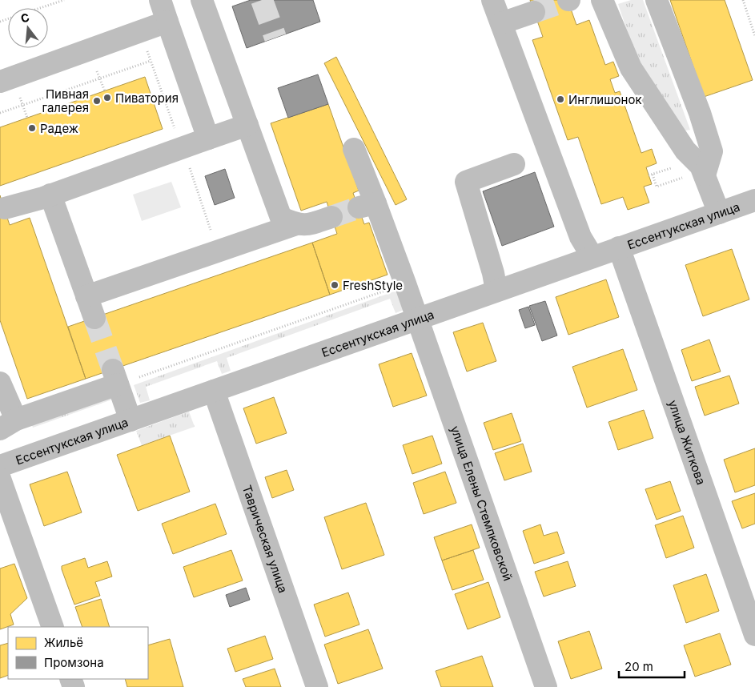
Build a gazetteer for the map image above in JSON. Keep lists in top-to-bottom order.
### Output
{
  "streets": {
    "street": [
      "Ессентукская улица",
      "улица Житкова",
      "улица Елены Стемпковской",
      "Таврическая улица"
    ]
  },
  "crossings": [
    ["Ессентукская улица", "улица Житкова"],
    ["Ессентукская улица", "улица Елены Стемпковской"],
    ["Ессентукская улица", "Таврическая улица"]
  ],
  "places": [
    "Пиватория",
    "Инглишонок",
    "Пивная галерея",
    "Радеж",
    "FreshStyle"
  ],
  "legend": ["Жильё", "Промзона"],
  "scale_bar": "20 m",
  "north": "top"
}
